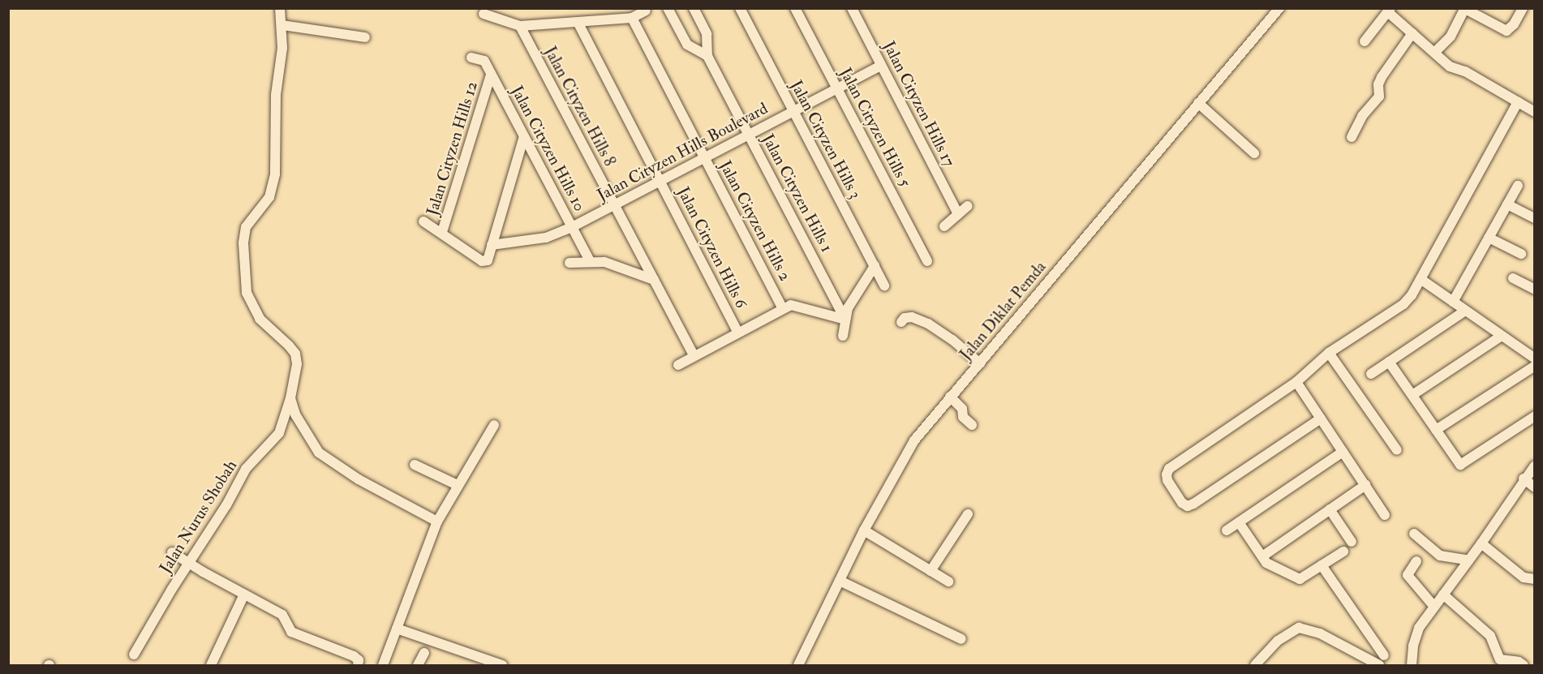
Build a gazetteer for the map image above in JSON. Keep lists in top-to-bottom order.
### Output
{
  "streets": {
    "street": [
      "Jalan Cityzen Hills 17",
      "Jalan Cityzen Hills 8",
      "Jalan Cityzen Hills 5",
      "Jalan Cityzen Hills 3",
      "Jalan Cityzen Hills 12",
      "Jalan Cityzen Hills 10",
      "Jalan Cityzen Hills Boulevard",
      "Jalan Cityzen Hills 1",
      "Jalan Cityzen Hills 2",
      "Jalan Cityzen Hills 6",
      "Jalan Diklat Pemda",
      "Jalan Nurus Shobah"
    ]
  },
  "crossings": [
    ["Jalan Cityzen Hills 17", "Jalan Cityzen Hills Boulevard"],
    ["Jalan Cityzen Hills 8", "Jalan Cityzen Hills Boulevard"],
    ["Jalan Cityzen Hills 5", "Jalan Cityzen Hills Boulevard"],
    ["Jalan Cityzen Hills 3", "Jalan Cityzen Hills Boulevard"],
    ["Jalan Cityzen Hills 12", "Jalan Cityzen Hills 10"],
    ["Jalan Cityzen Hills 12", "Jalan Cityzen Hills Boulevard"],
    ["Jalan Cityzen Hills 10", "Jalan Cityzen Hills Boulevard"],
    ["Jalan Cityzen Hills Boulevard", "Jalan Cityzen Hills 1"],
    ["Jalan Cityzen Hills Boulevard", "Jalan Cityzen Hills 2"],
    ["Jalan Cityzen Hills Boulevard", "Jalan Cityzen Hills 6"]
  ]
}
